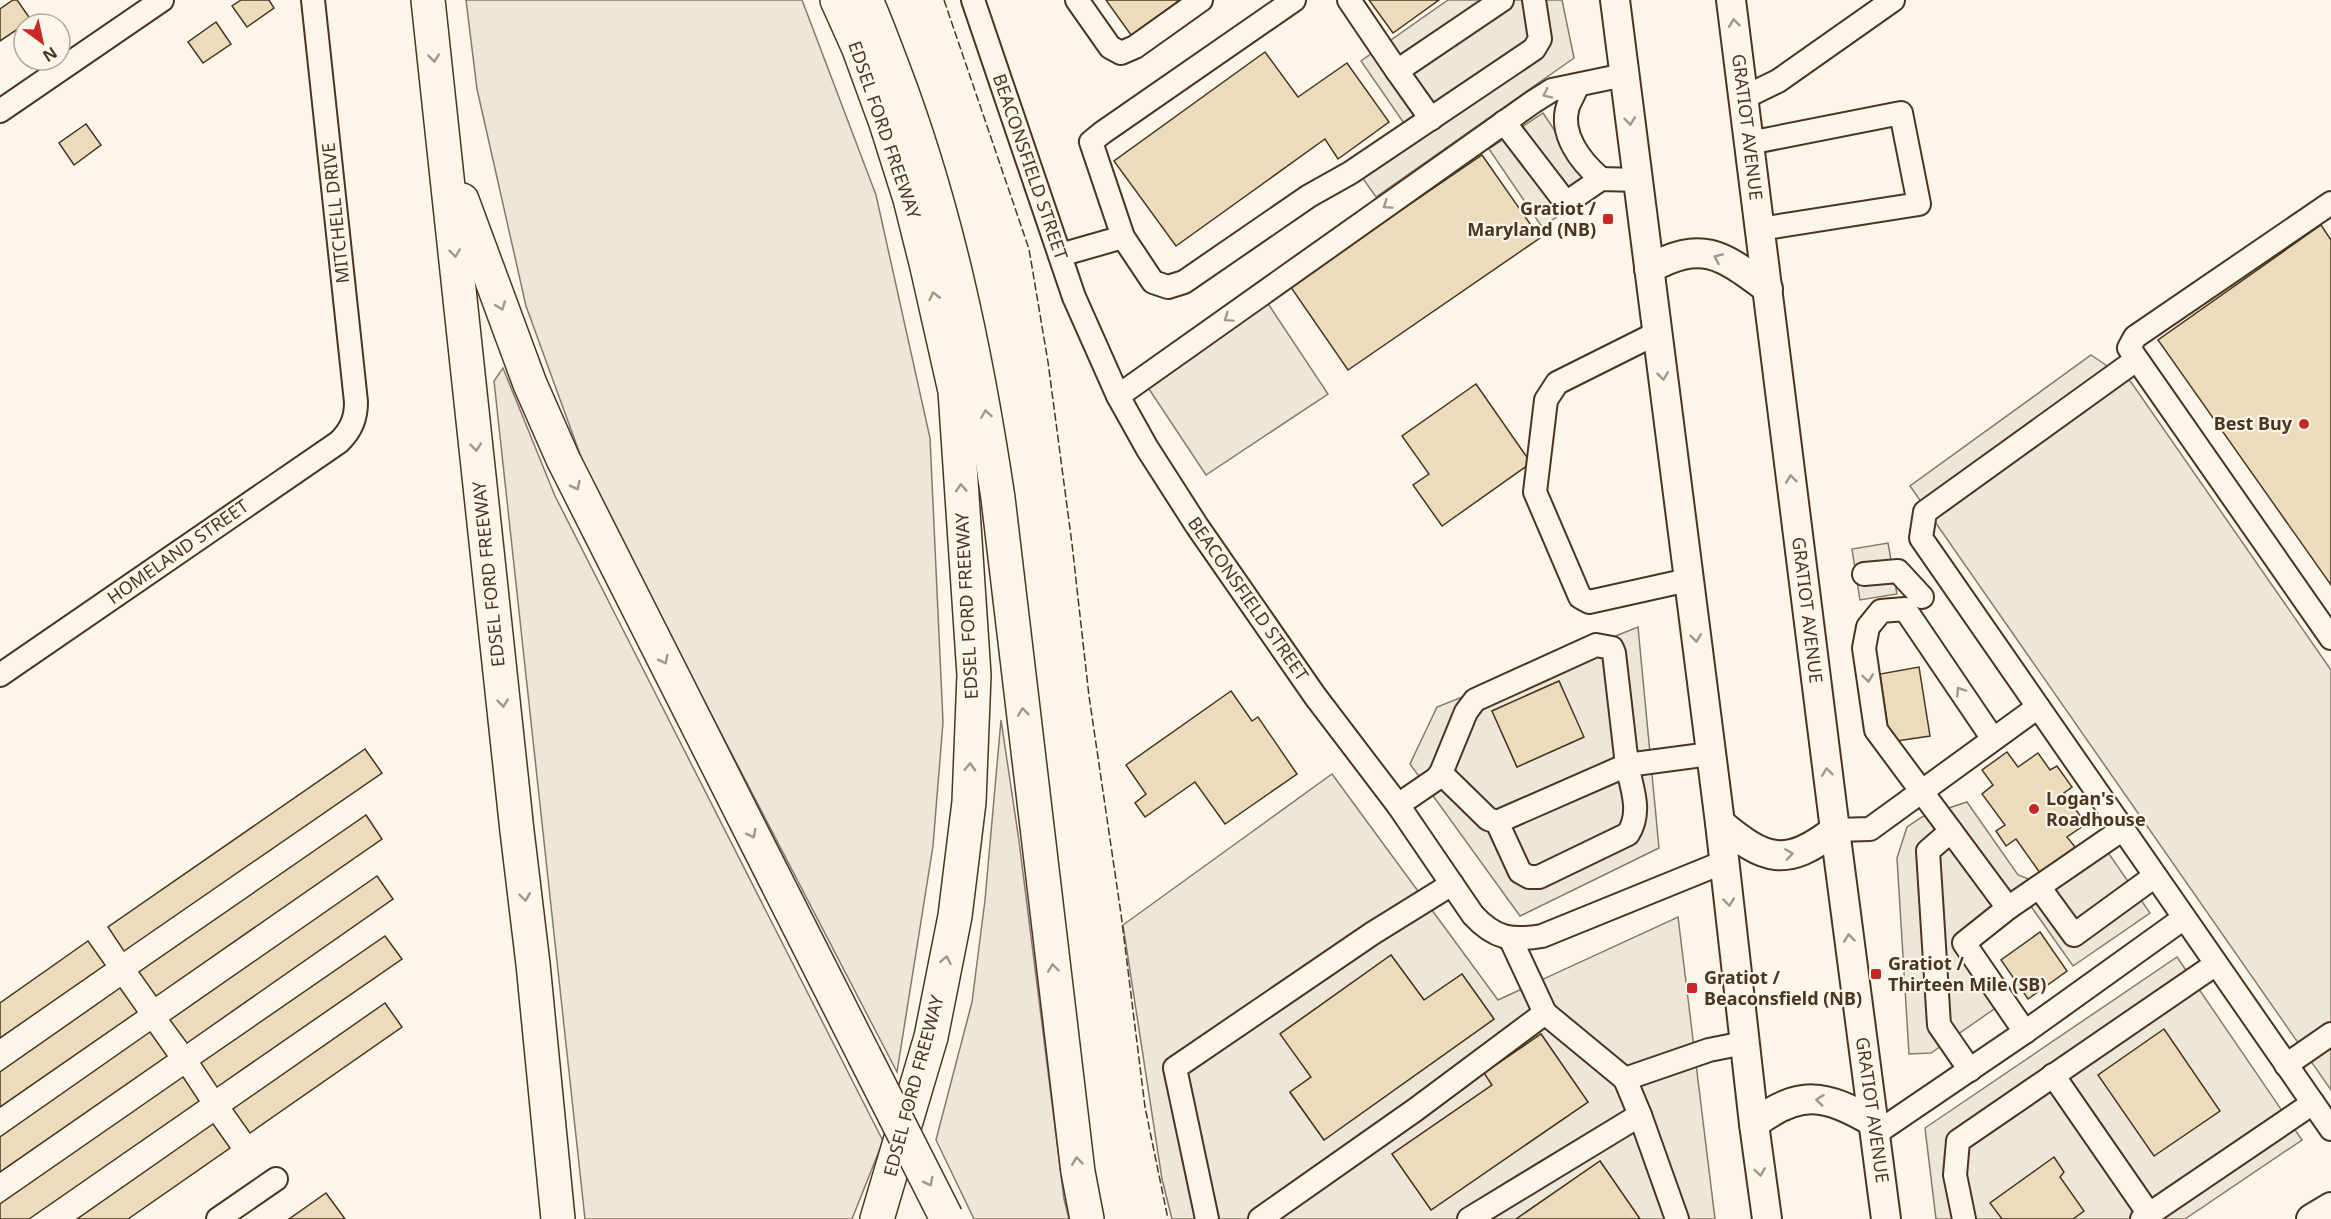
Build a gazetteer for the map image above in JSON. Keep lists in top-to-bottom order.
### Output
{
  "streets": {
    "highway": ["EDSEL FORD FREEWAY"],
    "main road": ["GRATIOT AVENUE"],
    "street": ["BEACONSFIELD STREET", "MITCHELL DRIVE", "HOMELAND STREET"]
  },
  "crossings": [
    ["MITCHELL DRIVE", "HOMELAND STREET"]
  ],
  "places": {
    "transit": ["Gratiot / Maryland (NB)", "Gratiot / Thirteen Mile (SB)", "Gratiot / Beaconsfield (NB)"],
    "other": ["Best Buy", "Logan's Roadhouse"]
  },
  "north": "bottom right"
}
